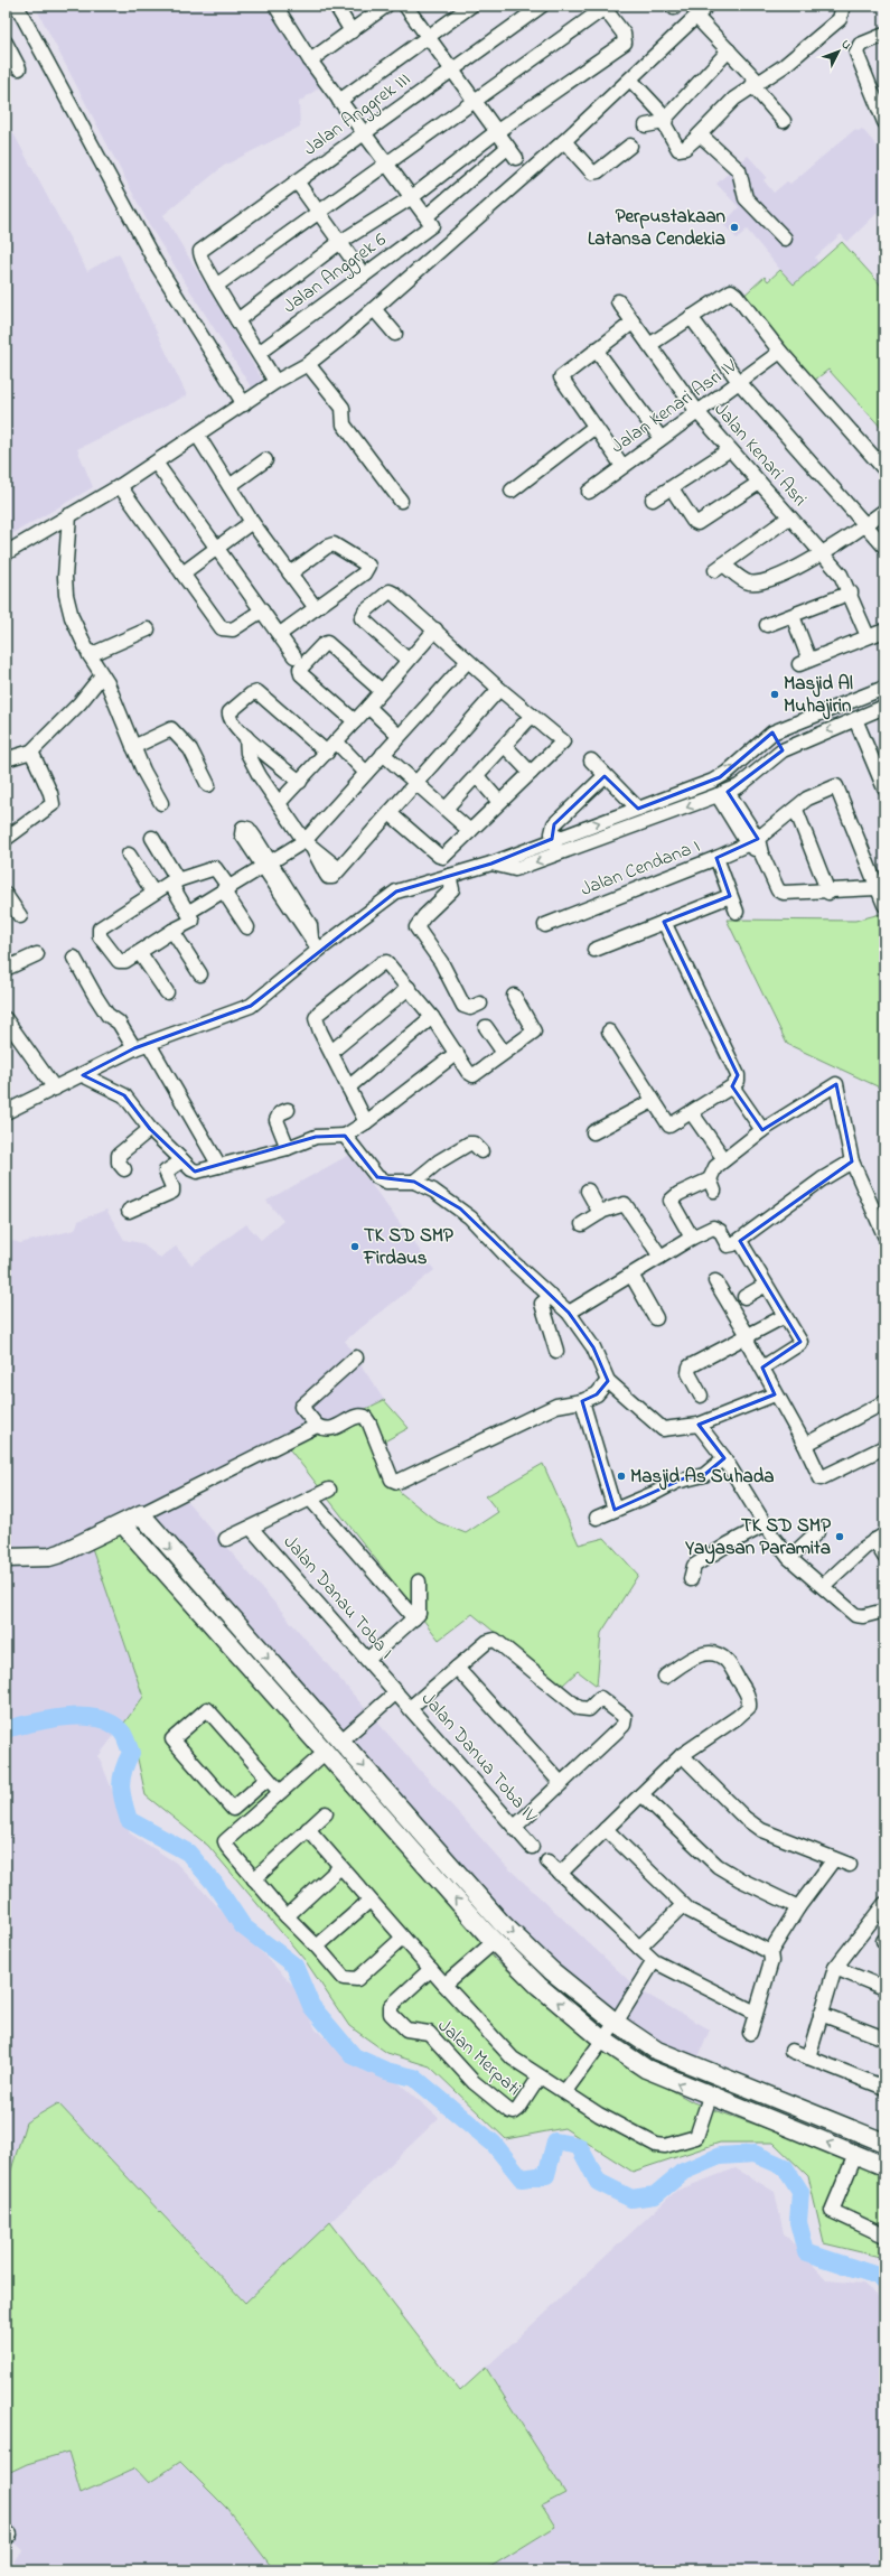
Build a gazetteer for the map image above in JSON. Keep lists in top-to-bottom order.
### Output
{
  "streets": {
    "street": [
      "Jalan Anggrek III",
      "Jalan Anggrek 6",
      "Jalan Kenari Asri IV",
      "Jalan Kenari Asri",
      "Jalan Cendana I",
      "Jalan Danau Toba I",
      "Jalan Danua Toba IV",
      "Jalan Merpati"
    ]
  },
  "crossings": [
    ["Jalan Kenari Asri IV", "Jalan Kenari Asri"],
    ["Jalan Danau Toba I", "Jalan Danua Toba IV"]
  ],
  "places": [
    "Perpustakaan Latansa Cendekia",
    "Masjid Al Muhajirin",
    "TK SD SMP Firdaus",
    "Masjid As Suhada",
    "TK SD SMP Yayasan Paramita"
  ],
  "north": "top right"
}
